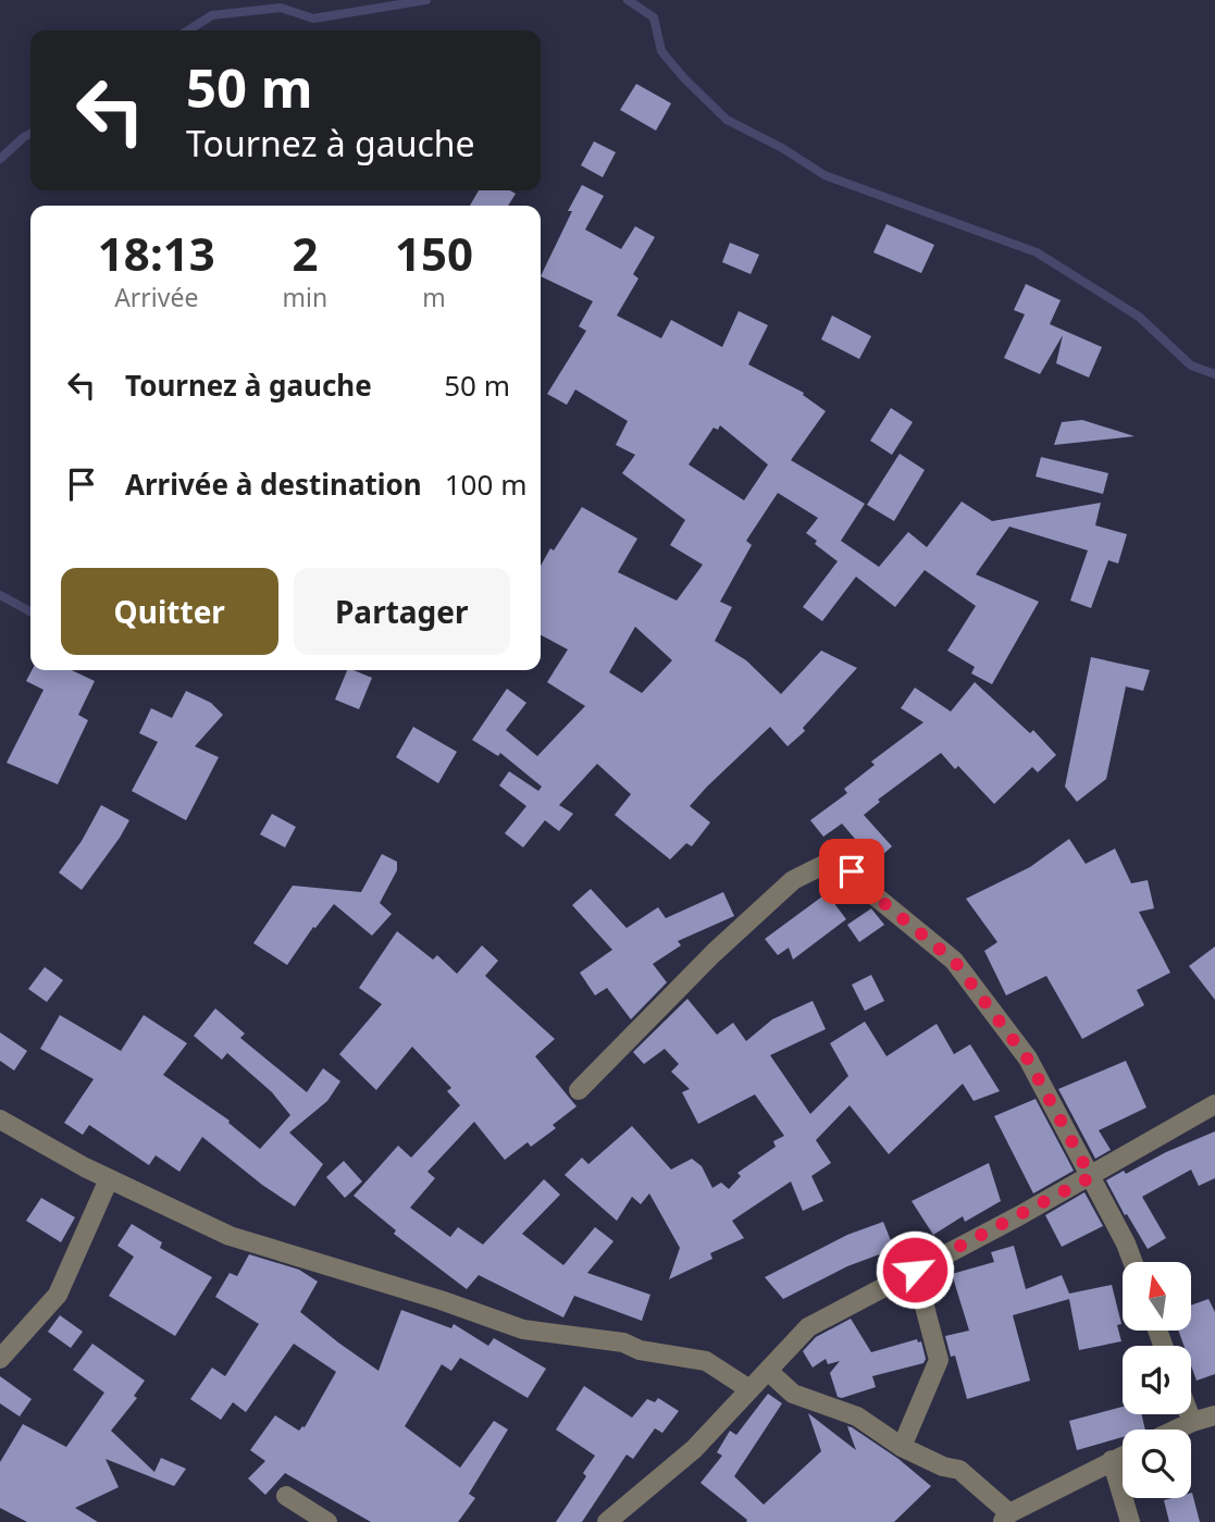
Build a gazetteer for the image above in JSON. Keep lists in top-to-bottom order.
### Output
{
  "north": "top",
  "page": {
    "turn": ["50 m", "Tournez à gauche"],
    "eta": [
      "18:13",
      "Arrivée",
      "2",
      "min",
      "150",
      "m"
    ],
    "list": [
      {
        "name": "Tournez à gauche",
        "value": "50 m"
      },
      {
        "name": "Arrivée à destination",
        "value": "100 m"
      }
    ],
    "buttons": ["Quitter", "Partager"]
  }
}
